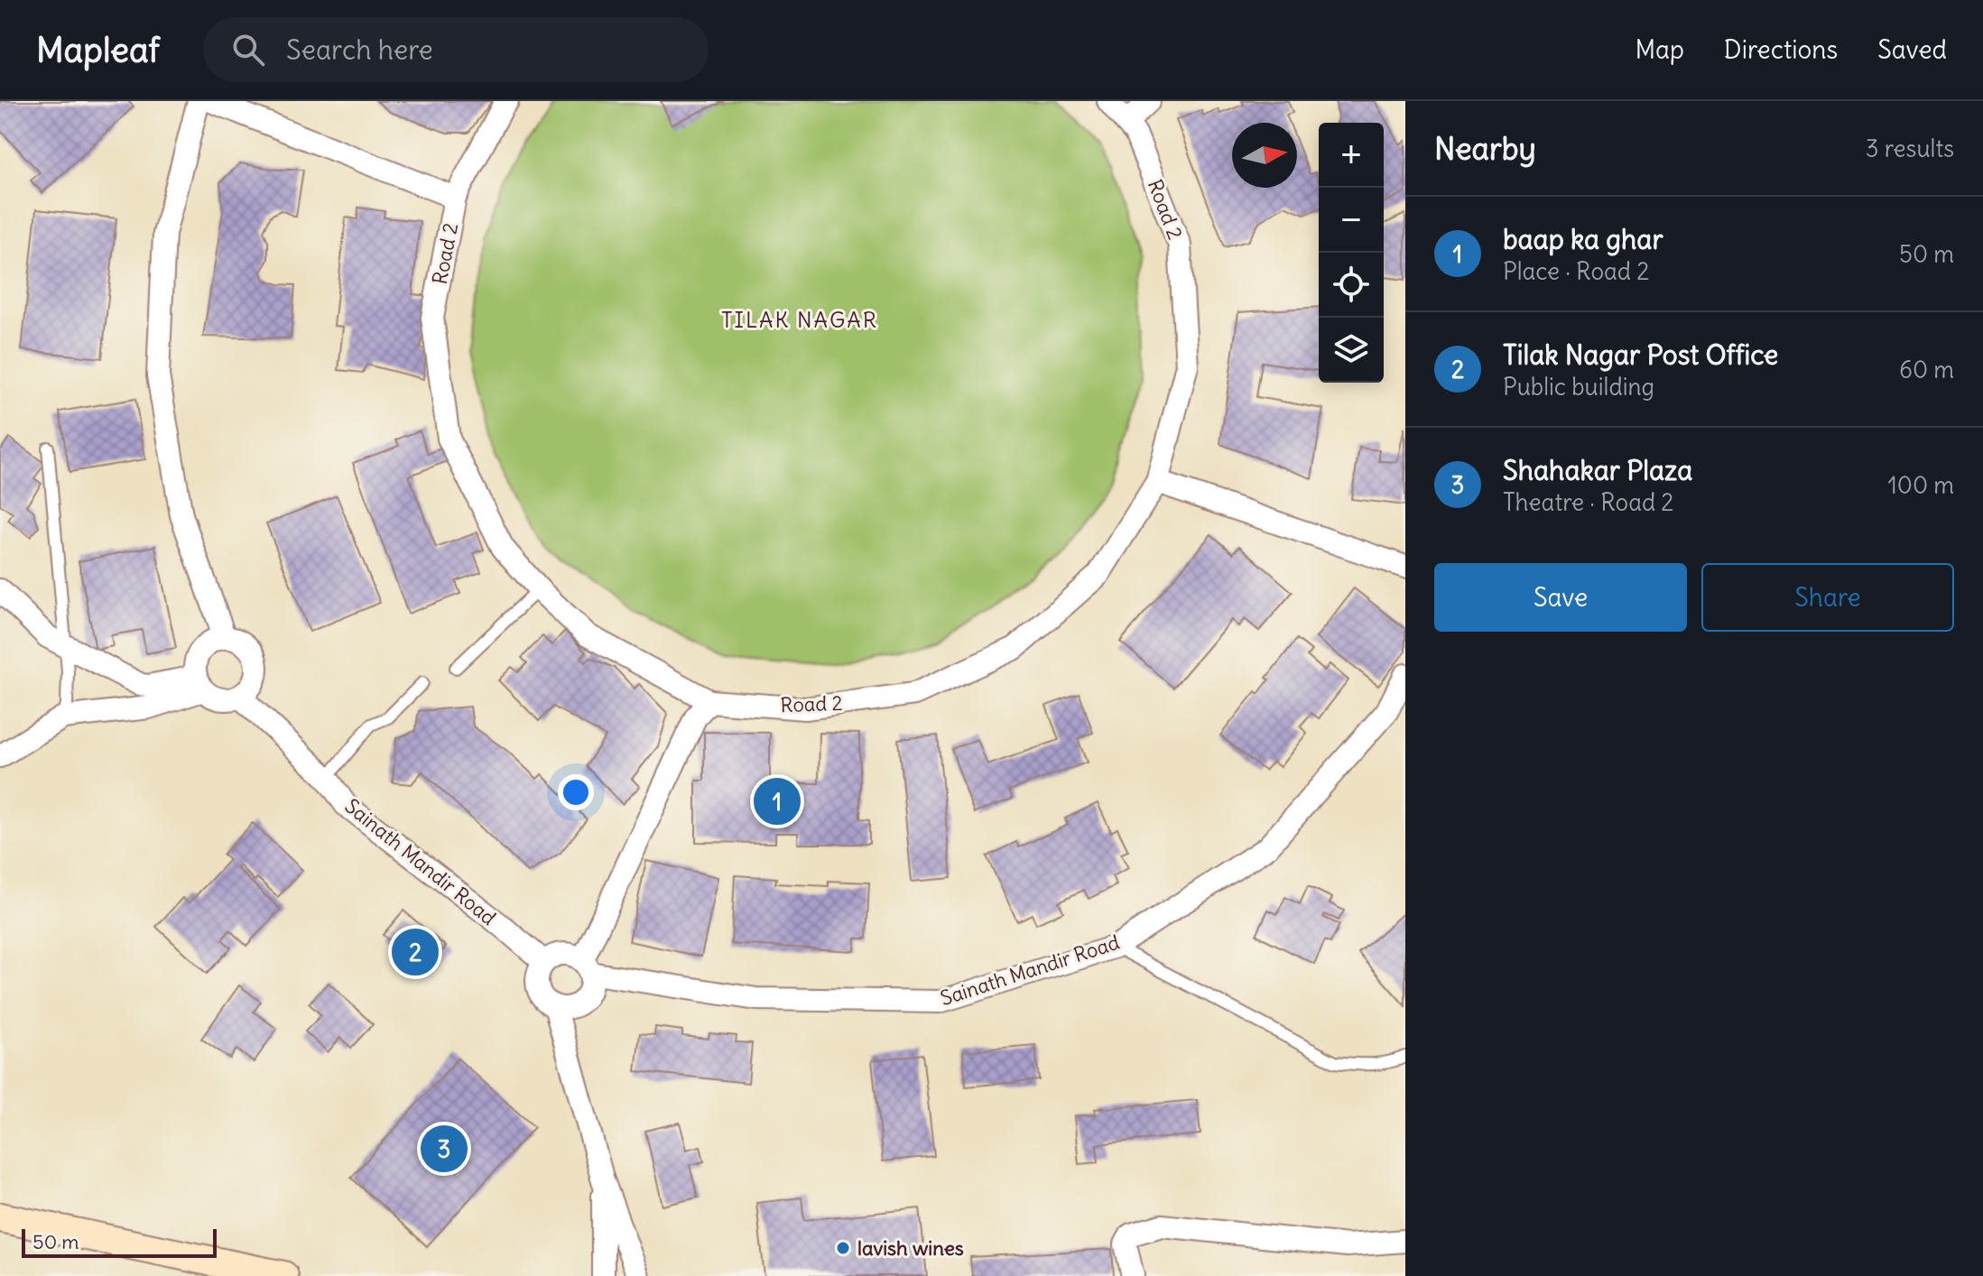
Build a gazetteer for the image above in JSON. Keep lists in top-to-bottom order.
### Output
{
  "streets": {
    "street": ["Road 2", "Sainath Mandir Road"]
  },
  "districts": ["TILAK NAGAR"],
  "places": ["lavish wines"],
  "scale_bar": "50 m",
  "north": "right",
  "page": {
    "header": "Mapleaf",
    "search": "Search here",
    "nav": ["Map", "Directions", "Saved"],
    "heading": ["Nearby", "3 results"],
    "map_buttons": ["+", "−"],
    "list": [
      {
        "mark": "1",
        "name": "baap ka ghar",
        "note": "Place · Road 2",
        "value": "50 m"
      },
      {
        "mark": "2",
        "name": "Tilak Nagar Post Office",
        "note": "Public building",
        "value": "60 m"
      },
      {
        "mark": "3",
        "name": "Shahakar Plaza",
        "note": "Theatre · Road 2",
        "value": "100 m"
      }
    ],
    "buttons": ["Save", "Share"],
    "pins": ["1", "2", "3"],
    "scale": "50 m"
  }
}
